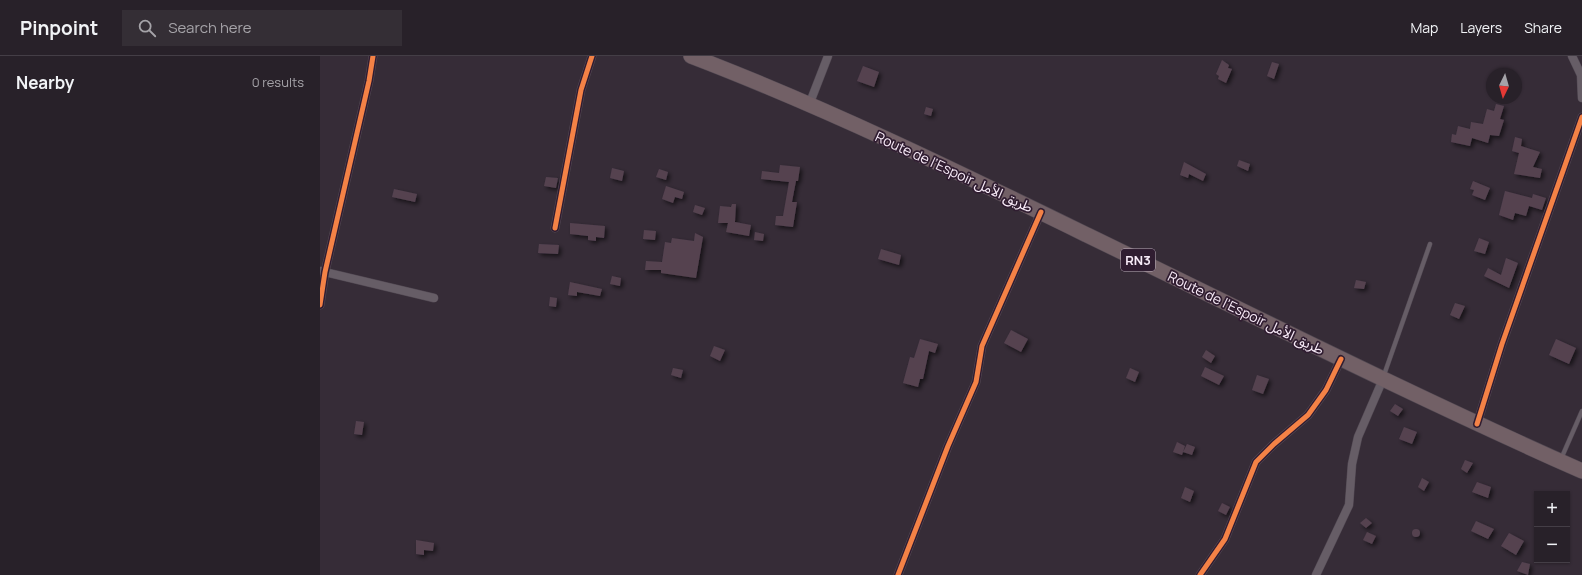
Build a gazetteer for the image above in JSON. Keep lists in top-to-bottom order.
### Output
{
  "streets": {
    "highway": ["Route de l’Espoir طريق الأمل", "RN3"]
  },
  "north": "bottom",
  "page": {
    "header": "Pinpoint",
    "search": "Search here",
    "nav": ["Map", "Layers", "Share"],
    "heading": ["Nearby", "0 results"],
    "map_buttons": ["+", "−"]
  }
}
